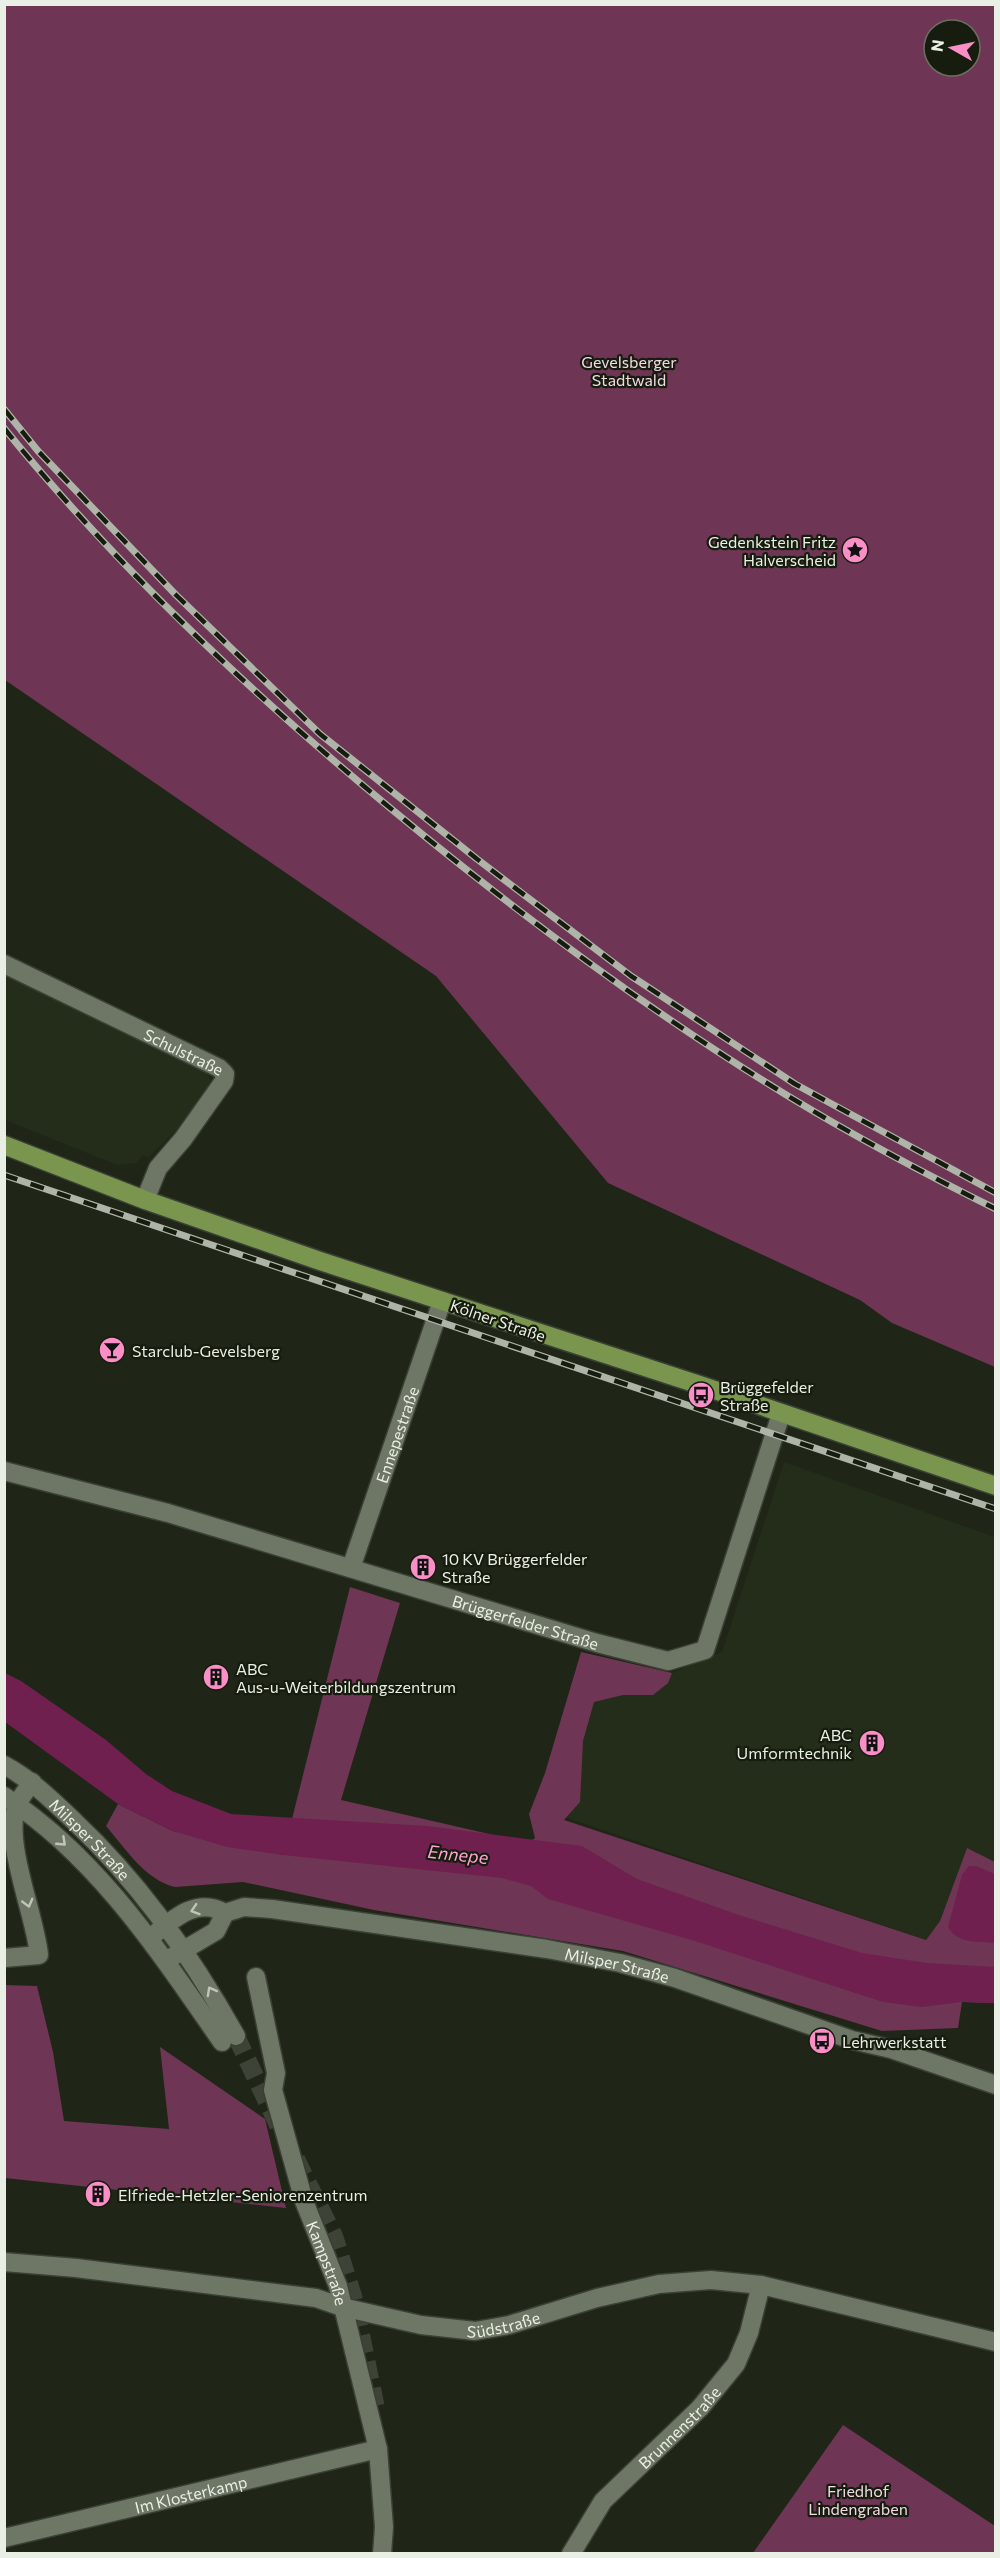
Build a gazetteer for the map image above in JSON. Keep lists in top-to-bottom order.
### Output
{
  "streets": {
    "main road": ["Kölner Straße"],
    "street": [
      "Schulstraße",
      "Ennepestraße",
      "Brüggerfelder Straße",
      "Milsper Straße",
      "Kampstraße",
      "Südstraße",
      "Brunnenstraße",
      "Im Klosterkamp"
    ]
  },
  "crossings": [
    ["Schulstraße", "Kölner Straße"],
    ["Kölner Straße", "Ennepestraße"],
    ["Kölner Straße", "Brüggerfelder Straße"],
    ["Ennepestraße", "Brüggerfelder Straße"],
    ["Kampstraße", "Südstraße"],
    ["Kampstraße", "Im Klosterkamp"],
    ["Südstraße", "Brunnenstraße"]
  ],
  "water": ["Ennepe"],
  "parks": ["Gevelsberger Stadtwald", "Friedhof Lindengraben"],
  "places": {
    "place": ["Gedenkstein Fritz Halverscheid"],
    "bar": ["Starclub-Gevelsberg"],
    "bus stop": ["Brüggefelder Straße", "Lehrwerkstatt"],
    "building": [
      "10 KV Brüggerfelder Straße",
      "ABC Aus-u-Weiterbildungszentrum",
      "ABC Umformtechnik",
      "Elfriede-Hetzler-Seniorenzentrum"
    ]
  },
  "north": "left"
}
